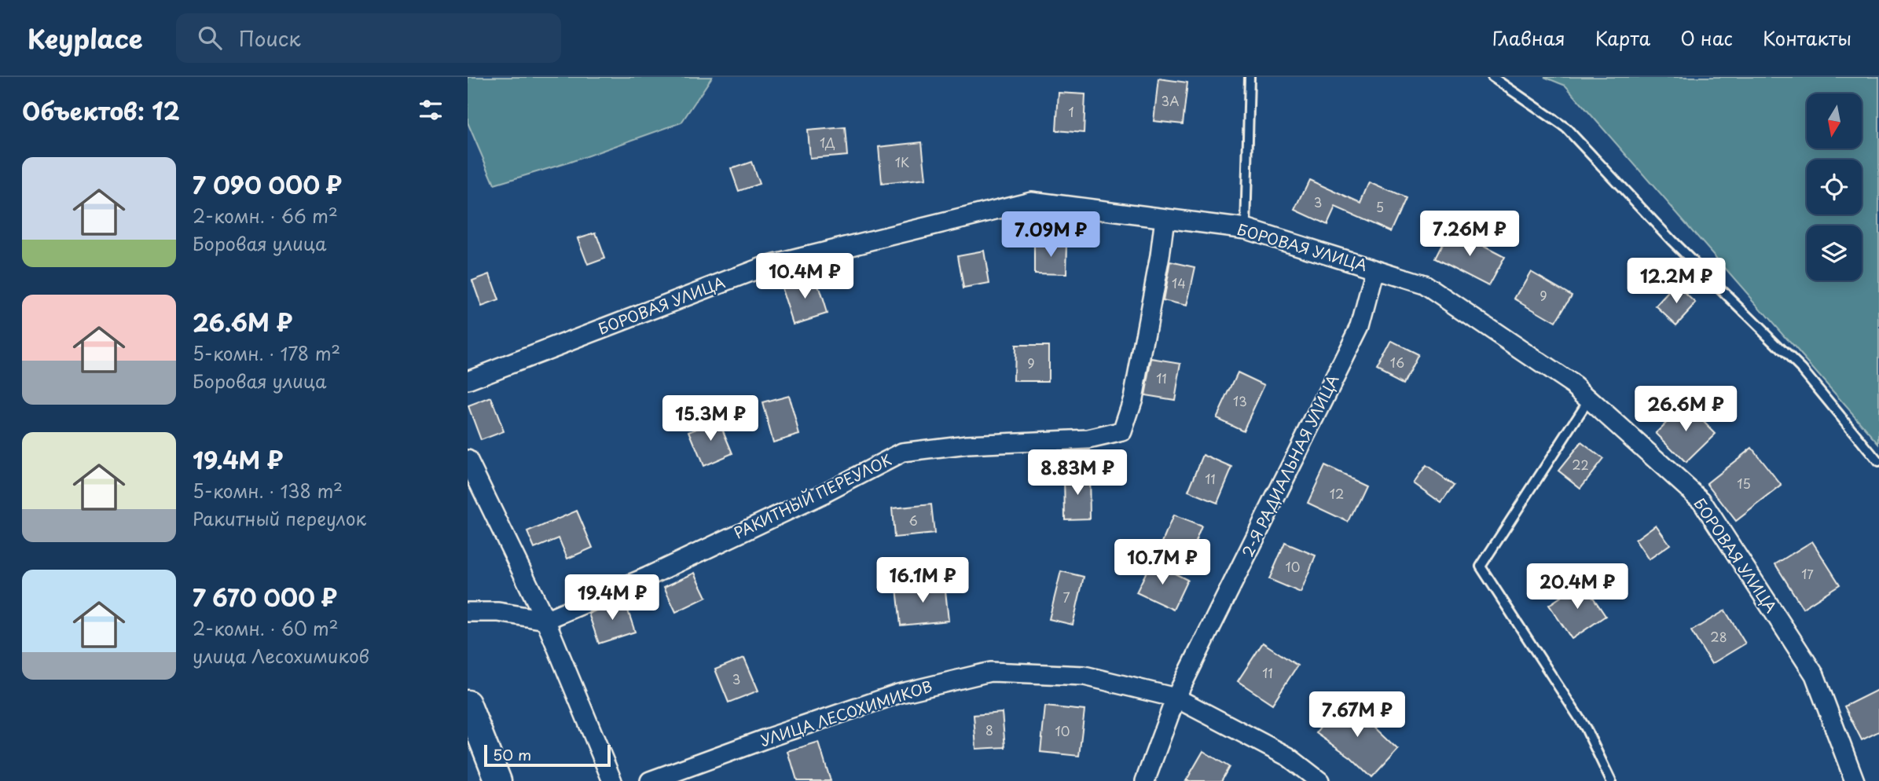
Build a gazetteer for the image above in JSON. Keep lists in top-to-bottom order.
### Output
{
  "streets": {
    "street": [
      "БОРОВАЯ УЛИЦА",
      "2-Я РАДИАЛЬНАЯ УЛИЦА",
      "РАКИТНЫЙ ПЕРЕУЛОК",
      "УЛИЦА ЛЕСОХИМИКОВ"
    ]
  },
  "crossings": [
    ["БОРОВАЯ УЛИЦА", "2-Я РАДИАЛЬНАЯ УЛИЦА"],
    ["БОРОВАЯ УЛИЦА", "РАКИТНЫЙ ПЕРЕУЛОК"],
    ["2-Я РАДИАЛЬНАЯ УЛИЦА", "УЛИЦА ЛЕСОХИМИКОВ"]
  ],
  "house_numbers": [
    "3А",
    "1",
    "1Д",
    "1К",
    "3",
    "5",
    "14",
    "9",
    "16",
    "9",
    "11",
    "13",
    "22",
    "11",
    "15",
    "12",
    "6",
    "10",
    "17",
    "7",
    "28",
    "11",
    "3",
    "8",
    "10"
  ],
  "scale_bar": "50 m",
  "north": "bottom",
  "page": {
    "header": "Keyplace",
    "search": "Поиск",
    "nav": [
      "Главная",
      "Карта",
      "О нас",
      "Контакты"
    ],
    "heading": "Объектов: 12",
    "list": [
      {
        "name": "7 090 000 ₽",
        "note": "2-комн. · 66 m² · Боровая улица"
      },
      {
        "name": "26.6M ₽",
        "note": "5-комн. · 178 m² · Боровая улица"
      },
      {
        "name": "19.4M ₽",
        "note": "5-комн. · 138 m² · Ракитный переулок"
      },
      {
        "name": "7 670 000 ₽",
        "note": "2-комн. · 60 m² · улица Лесохимиков"
      }
    ],
    "price": [
      "7.26M ₽",
      "7.09M ₽",
      "10.4M ₽",
      "12.2M ₽",
      "26.6M ₽",
      "15.3M ₽",
      "8.83M ₽",
      "10.7M ₽",
      "16.1M ₽",
      "20.4M ₽",
      "19.4M ₽",
      "7.67M ₽"
    ],
    "scale": "50 m"
  }
}
